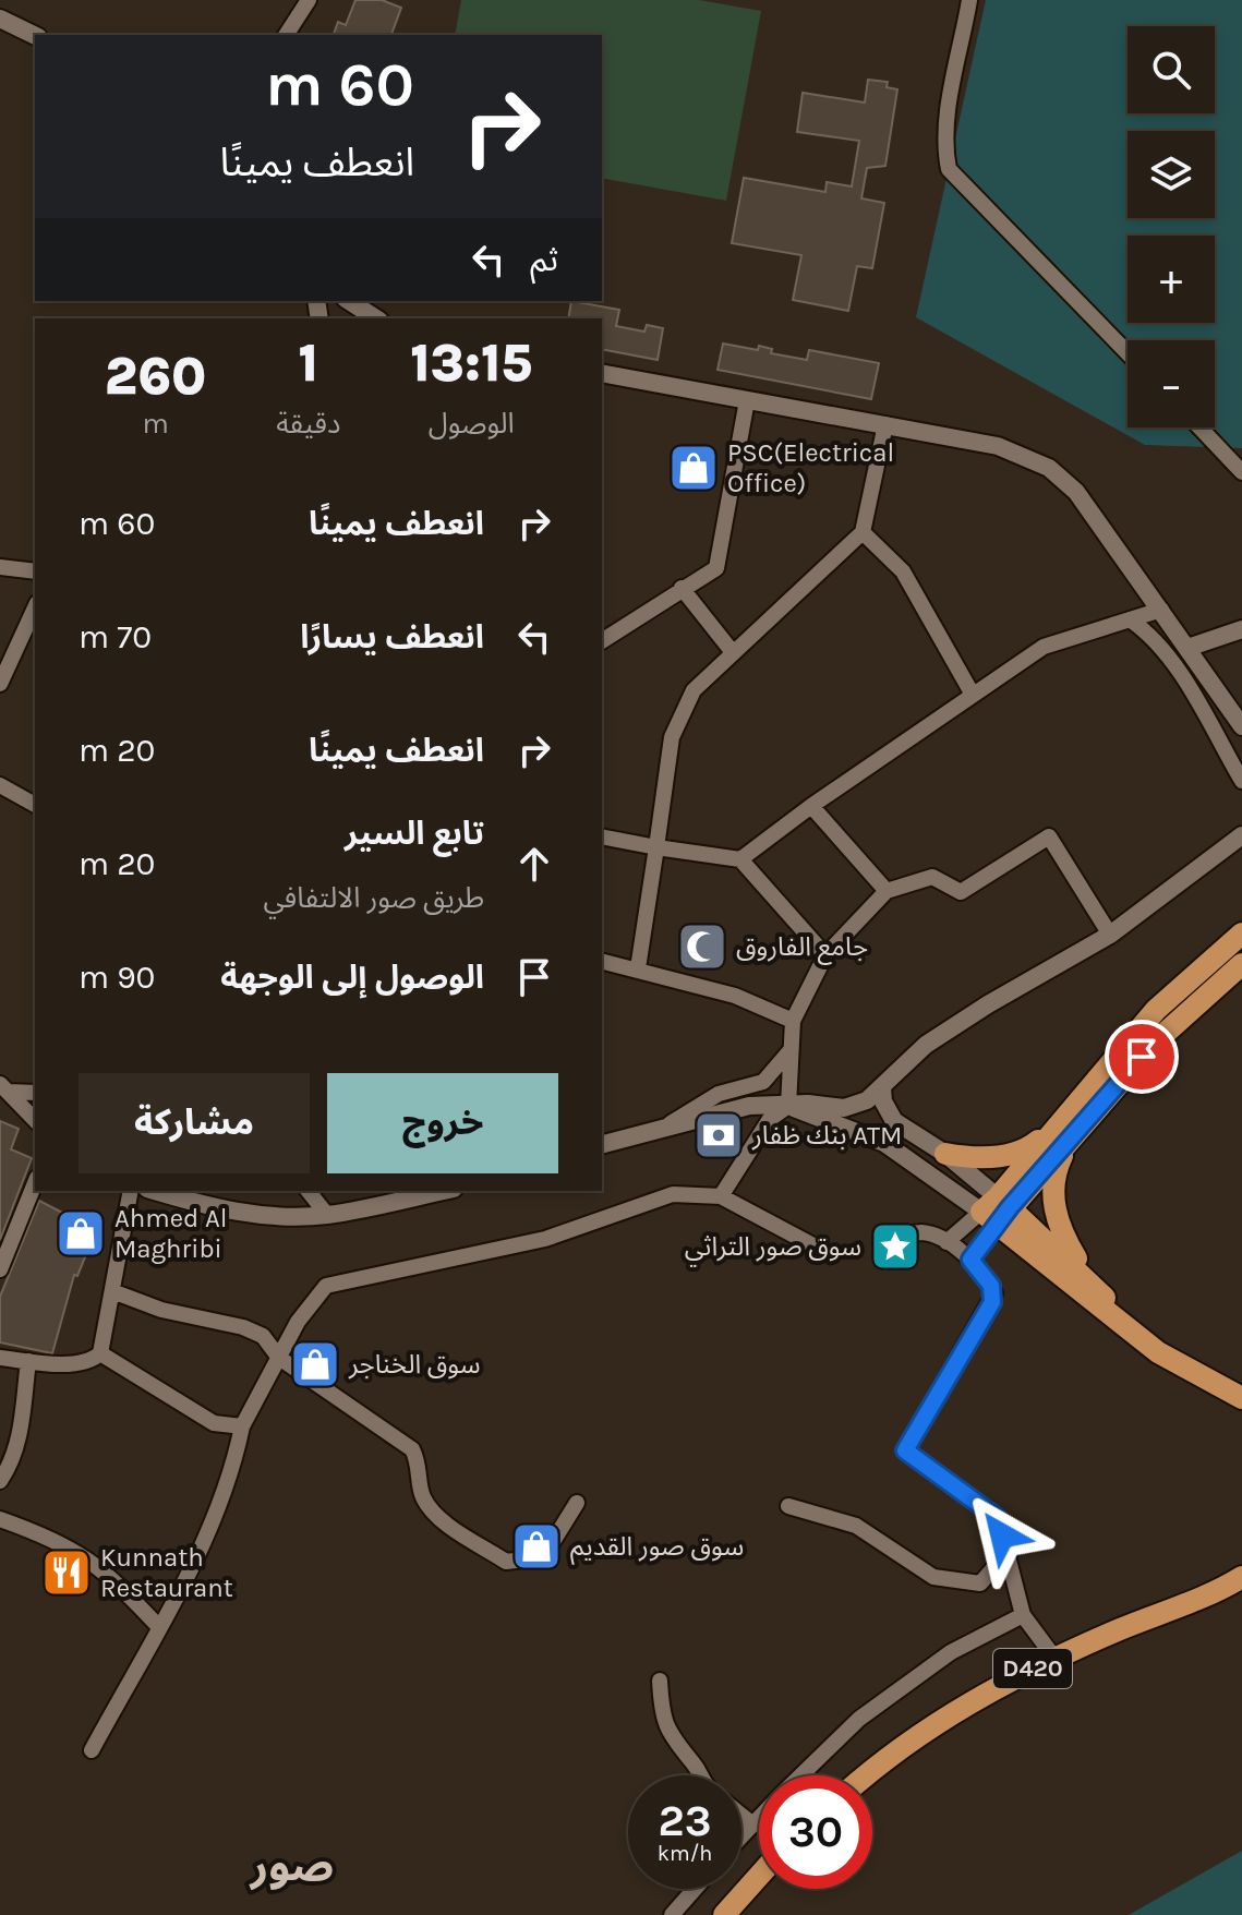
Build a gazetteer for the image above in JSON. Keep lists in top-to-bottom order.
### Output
{
  "streets": {
    "main road": ["D420"]
  },
  "districts": ["صور"],
  "places": {
    "shop": [
      "PSC(Electrical Office)",
      "Ahmed Al Maghribi",
      "سوق الخناجر",
      "سوق صور القديم"
    ],
    "mosque": ["جامع الفاروق"],
    "bank": ["بنك ظفار ATM"],
    "place": ["سوق صور التراثي"],
    "restaurant": ["Kunnath Restaurant"]
  },
  "page": {
    "map_buttons": ["+", "−"],
    "turn": ["60 m", "انعطف يمينًا"],
    "then": "ثم",
    "eta": [
      "13:15",
      "الوصول",
      "1",
      "دقيقة",
      "260",
      "m"
    ],
    "list": [
      {
        "name": "انعطف يمينًا",
        "value": "60 m"
      },
      {
        "name": "انعطف يسارًا",
        "value": "70 m"
      },
      {
        "name": "انعطف يمينًا",
        "value": "20 m"
      },
      {
        "name": "تابع السير",
        "note": "طريق صور الالتفافي",
        "value": "20 m"
      },
      {
        "name": "الوصول إلى الوجهة",
        "value": "90 m"
      }
    ],
    "buttons": ["خروج", "مشاركة"],
    "speed": "23 km/h",
    "limit": "30"
  }
}
